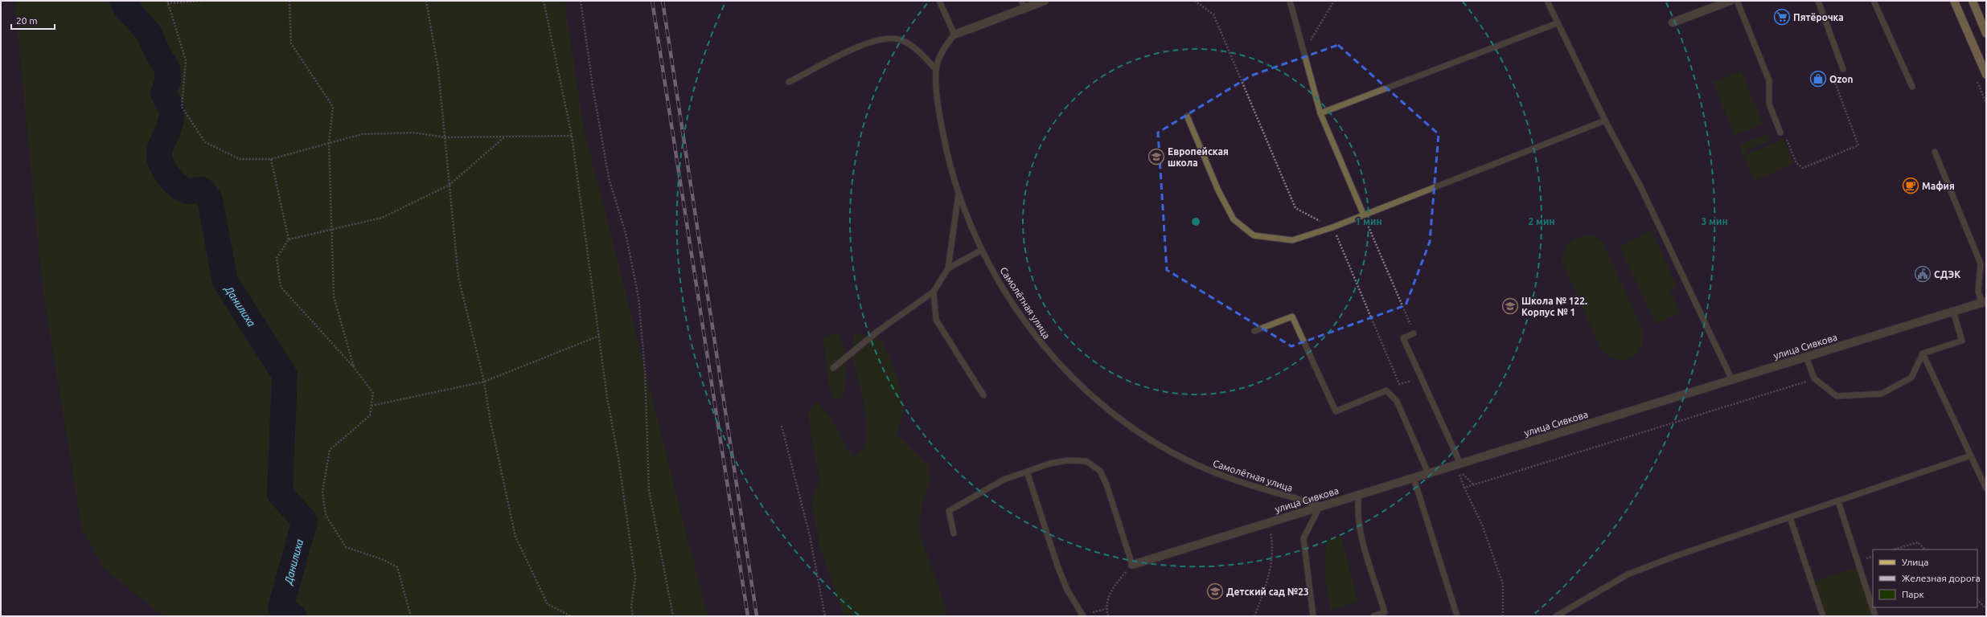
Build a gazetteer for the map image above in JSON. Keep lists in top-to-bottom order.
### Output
{
  "streets": {
    "street": ["улица Сивкова"],
    "lane": ["Самолётная улица"]
  },
  "crossings": [
    ["Самолётная улица", "улица Сивкова"]
  ],
  "water": ["Данилиха"],
  "places": {
    "supermarket": ["Пятёрочка"],
    "shop": ["Ozon"],
    "school or university": ["Европейская школа", "Школа № 122. Корпус № 1", "Детский сад №23"],
    "cafe": ["Мафия"],
    "public building": ["СДЭК"]
  },
  "legend": ["Улица", "Железная дорога", "Парк"],
  "scale_bar": "20 m",
  "rings": ["1 мин", "2 мин", "3 мин"]
}
